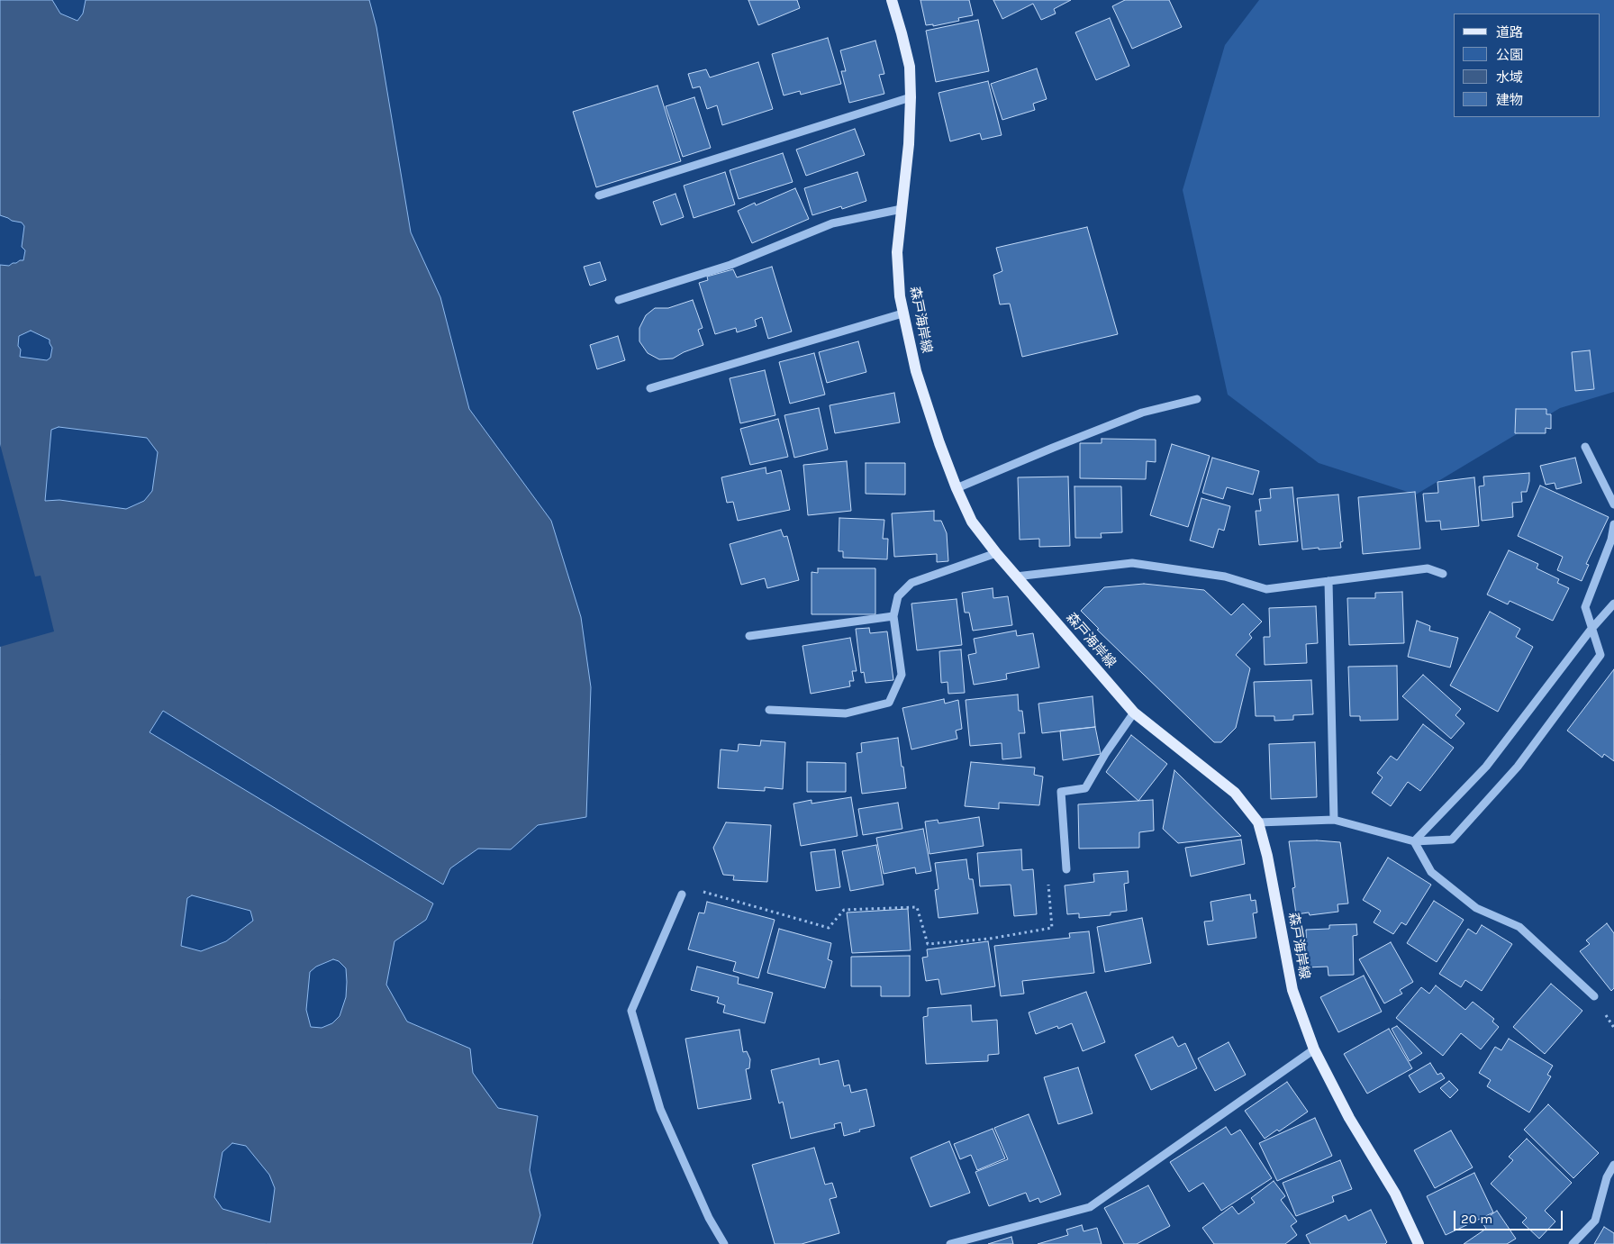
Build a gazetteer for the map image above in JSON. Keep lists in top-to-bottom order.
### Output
{
  "streets": {
    "main road": ["森戸海岸線"]
  },
  "legend": [
    "道路",
    "公園",
    "水域",
    "建物"
  ],
  "scale_bar": "20 m"
}
